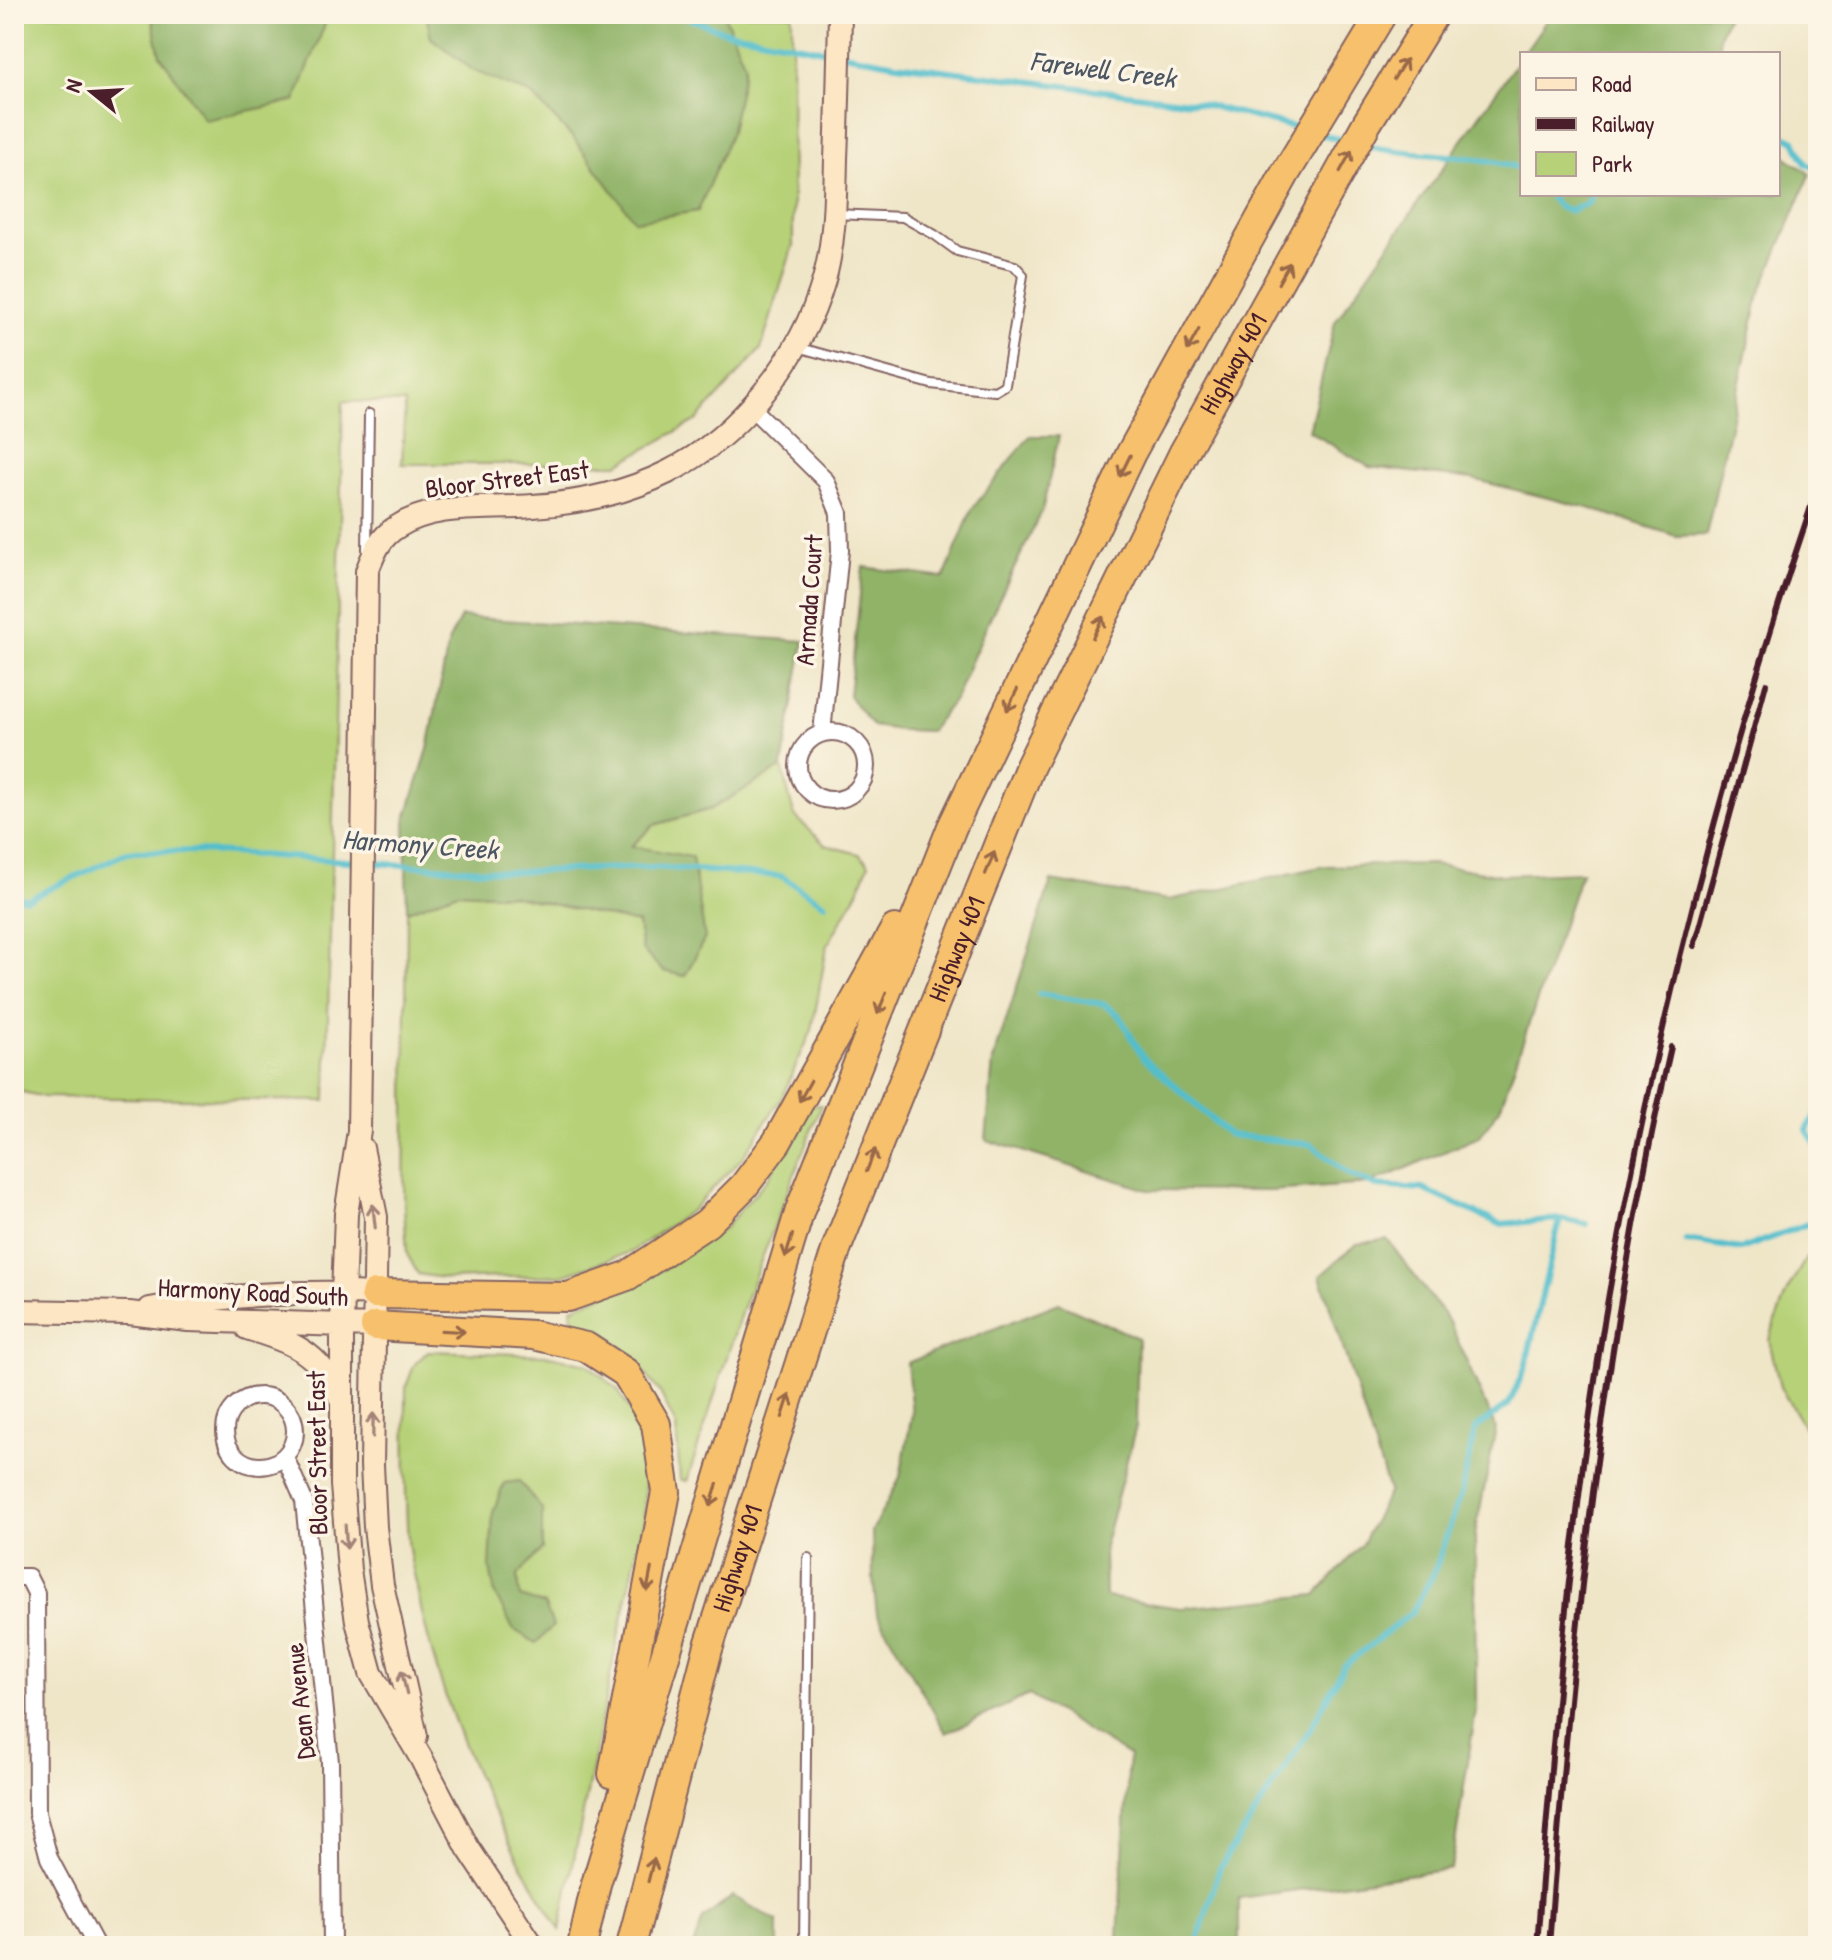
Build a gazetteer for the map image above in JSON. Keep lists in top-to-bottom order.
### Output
{
  "streets": {
    "highway": ["Highway 401"],
    "main road": ["Bloor Street East", "Harmony Road South"],
    "street": ["Armada Court", "Dean Avenue"]
  },
  "crossings": [
    ["Bloor Street East", "Armada Court"],
    ["Bloor Street East", "Harmony Road South"]
  ],
  "water": ["Farewell Creek", "Harmony Creek"],
  "legend": ["Road", "Railway", "Park"],
  "north": "left"
}
